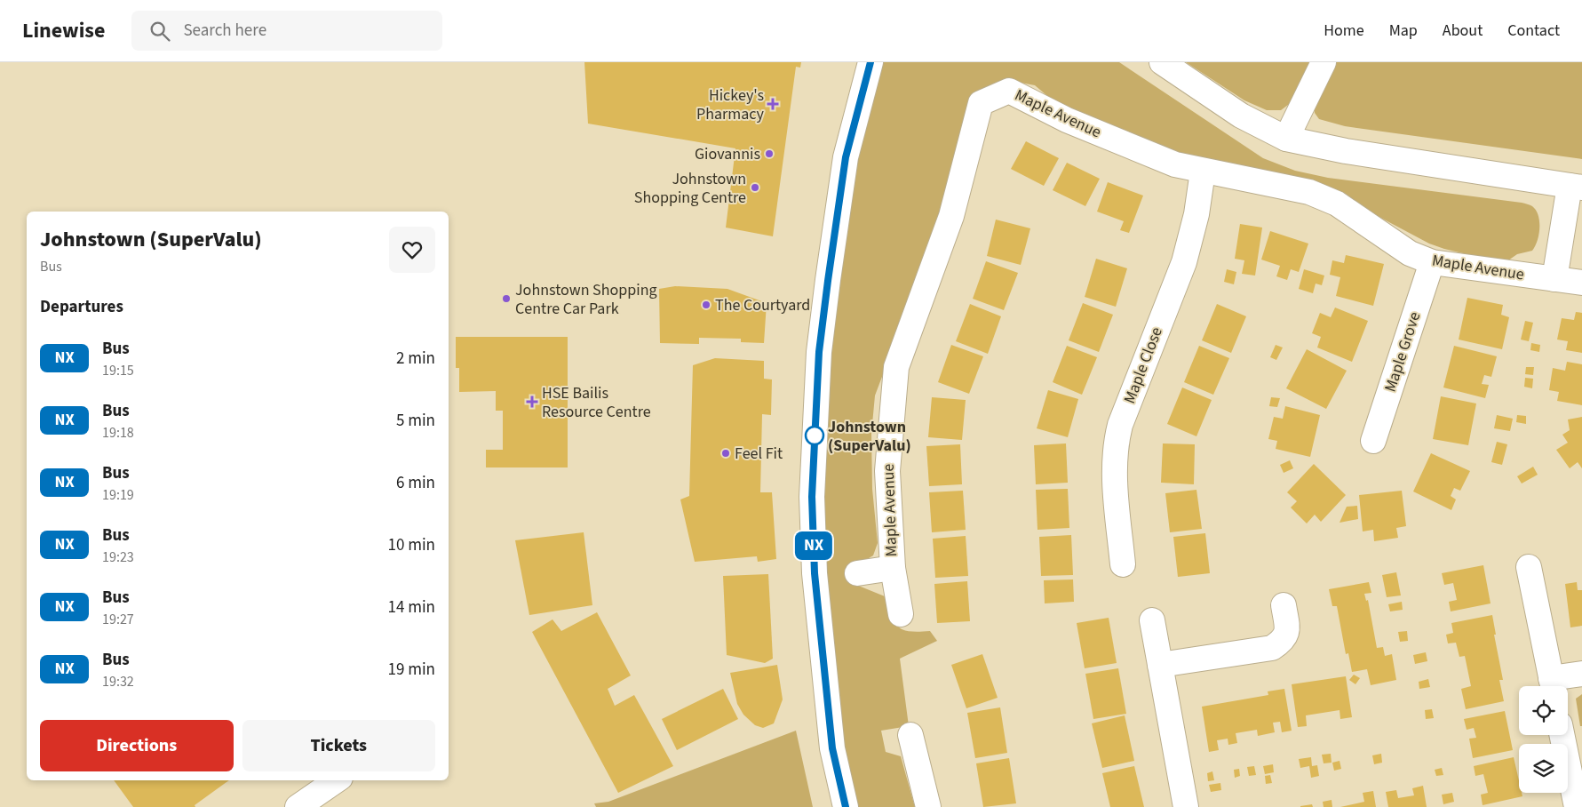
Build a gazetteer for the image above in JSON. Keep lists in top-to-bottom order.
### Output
{
  "streets": {
    "street": ["Maple Avenue", "Maple Grove", "Maple Close"]
  },
  "crossings": [
    ["Maple Avenue", "Maple Grove"],
    ["Maple Avenue", "Maple Close"]
  ],
  "places": {
    "health": ["Hickey's Pharmacy", "HSE Bailis Resource Centre"],
    "other": [
      "Giovannis",
      "Johnstown Shopping Centre",
      "Johnstown Shopping Centre Car Park",
      "The Courtyard",
      "Johnstown (SuperValu)",
      "Feel Fit"
    ]
  },
  "lines": ["bus line NX"],
  "page": {
    "header": "Linewise",
    "search": "Search here",
    "nav": [
      "Home",
      "Map",
      "About",
      "Contact"
    ],
    "on_map": "NX",
    "heading": [
      ["Johnstown (SuperValu)", "Bus"],
      "Departures"
    ],
    "list": [
      {
        "mark": "NX",
        "name": "Bus",
        "note": "19:15",
        "value": "2 min"
      },
      {
        "mark": "NX",
        "name": "Bus",
        "note": "19:18",
        "value": "5 min"
      },
      {
        "mark": "NX",
        "name": "Bus",
        "note": "19:19",
        "value": "6 min"
      },
      {
        "mark": "NX",
        "name": "Bus",
        "note": "19:23",
        "value": "10 min"
      },
      {
        "mark": "NX",
        "name": "Bus",
        "note": "19:27",
        "value": "14 min"
      },
      {
        "mark": "NX",
        "name": "Bus",
        "note": "19:32",
        "value": "19 min"
      }
    ],
    "buttons": ["Directions", "Tickets"]
  }
}
